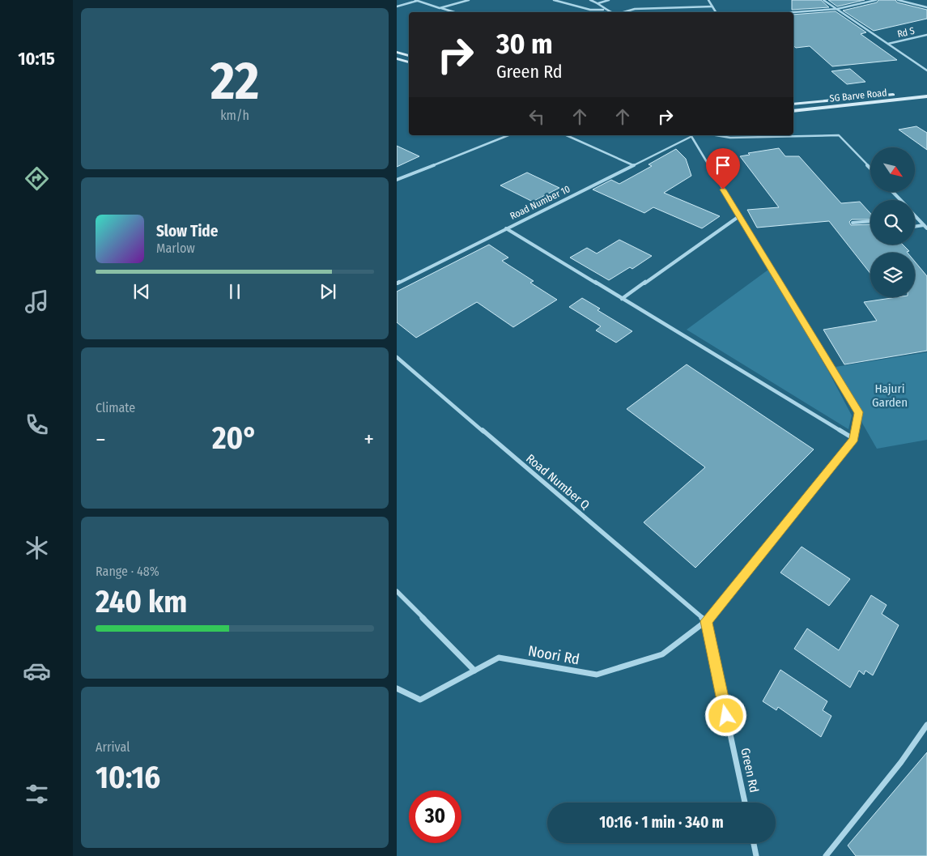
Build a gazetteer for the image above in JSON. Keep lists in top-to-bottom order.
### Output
{
  "streets": {
    "main road": ["SG Barve Road"],
    "street": [
      "Rd S",
      "Road Number 10",
      "Road Number Q",
      "Noori Rd",
      "Green Rd"
    ]
  },
  "crossings": [
    ["Road Number Q", "Noori Rd"],
    ["Road Number Q", "Green Rd"],
    ["Noori Rd", "Green Rd"]
  ],
  "parks": ["Hajuri Garden"],
  "north": "bottom right",
  "page": {
    "tabs": "10:15",
    "tile": [
      ["22", "km/h"],
      "Climate",
      ["Range · 48%", "240 km"],
      ["Arrival", "10:16"]
    ],
    "turn": ["30 m", "Green Rd"],
    "song": ["Slow Tide", "Marlow"],
    "heat": ["−", "20°", "+"],
    "limit": "30",
    "trip": "10:16 · 1 min · 340 m"
  }
}
